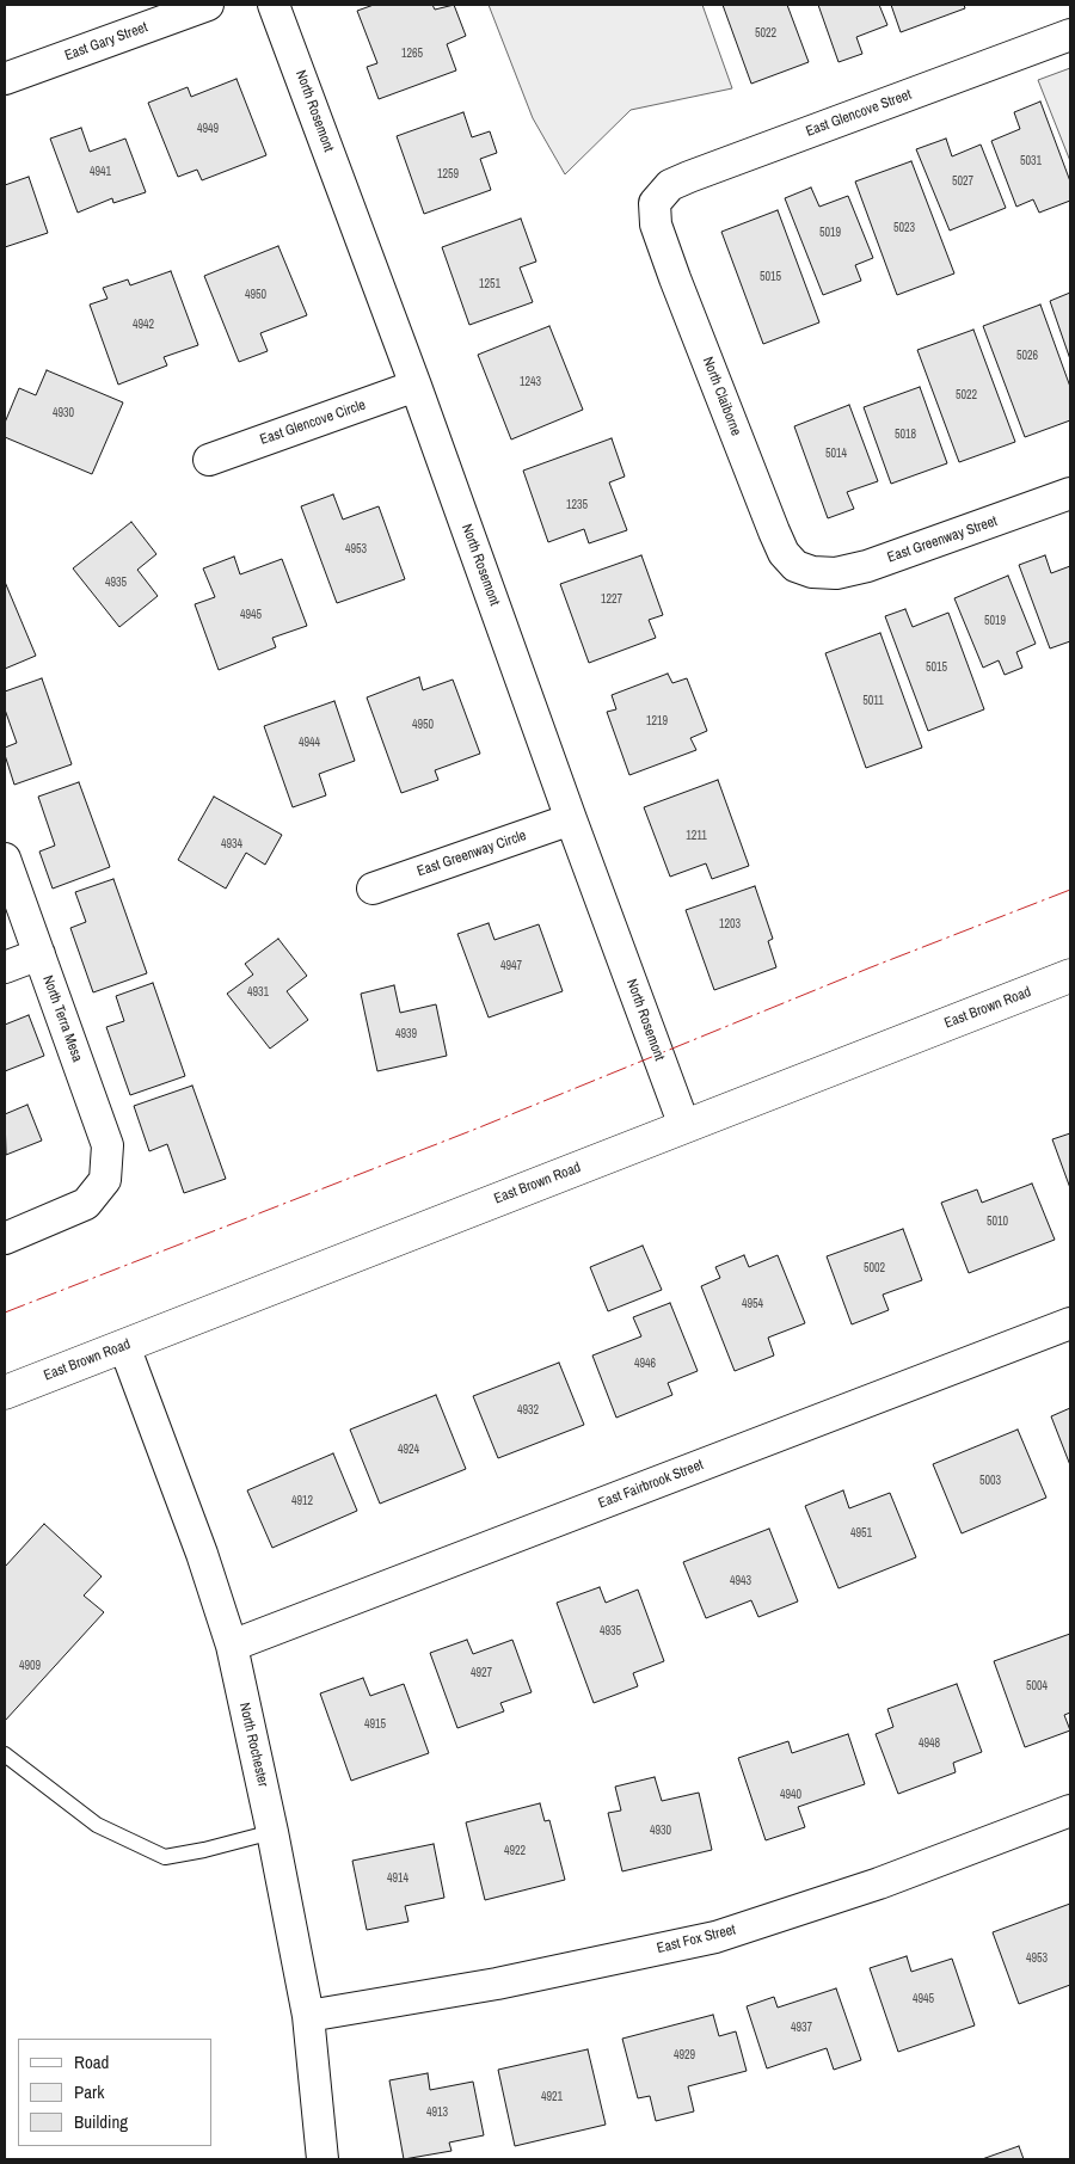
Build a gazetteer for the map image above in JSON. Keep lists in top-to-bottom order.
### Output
{
  "streets": {
    "main road": ["East Brown Road"],
    "street": [
      "East Gary Street",
      "North Rosemont",
      "East Glencove Street",
      "North Claiborne",
      "East Glencove Circle",
      "East Greenway Street",
      "East Greenway Circle",
      "North Terra Mesa",
      "East Fairbrook Street",
      "North Rochester",
      "East Fox Street"
    ]
  },
  "crossings": [
    ["North Rosemont", "East Glencove Circle"],
    ["North Rosemont", "East Greenway Circle"],
    ["North Rosemont", "East Brown Road"],
    ["East Glencove Street", "North Claiborne"],
    ["North Claiborne", "East Greenway Street"],
    ["East Brown Road", "North Rochester"],
    ["East Fairbrook Street", "North Rochester"],
    ["North Rochester", "East Fox Street"]
  ],
  "house_numbers": [
    "5022",
    "1265",
    "4949",
    "5031",
    "4941",
    "1259",
    "5027",
    "5023",
    "5019",
    "5015",
    "1251",
    "4950",
    "4942",
    "5026",
    "1243",
    "5022",
    "4930",
    "5018",
    "5014",
    "1235",
    "4953",
    "4935",
    "1227",
    "4945",
    "5019",
    "5015",
    "5011",
    "1219",
    "4950",
    "4944",
    "1211",
    "4934",
    "1203",
    "4947",
    "4931",
    "4939",
    "5010",
    "5002",
    "4954",
    "4946",
    "4932",
    "4924",
    "5003",
    "4912",
    "4951",
    "4943",
    "4935",
    "4909",
    "4927",
    "5004",
    "4915",
    "4948",
    "4940",
    "4930",
    "4922",
    "4914",
    "4953",
    "4945",
    "4937",
    "4929",
    "4921",
    "4913"
  ],
  "legend": ["Road", "Park", "Building"]
}
